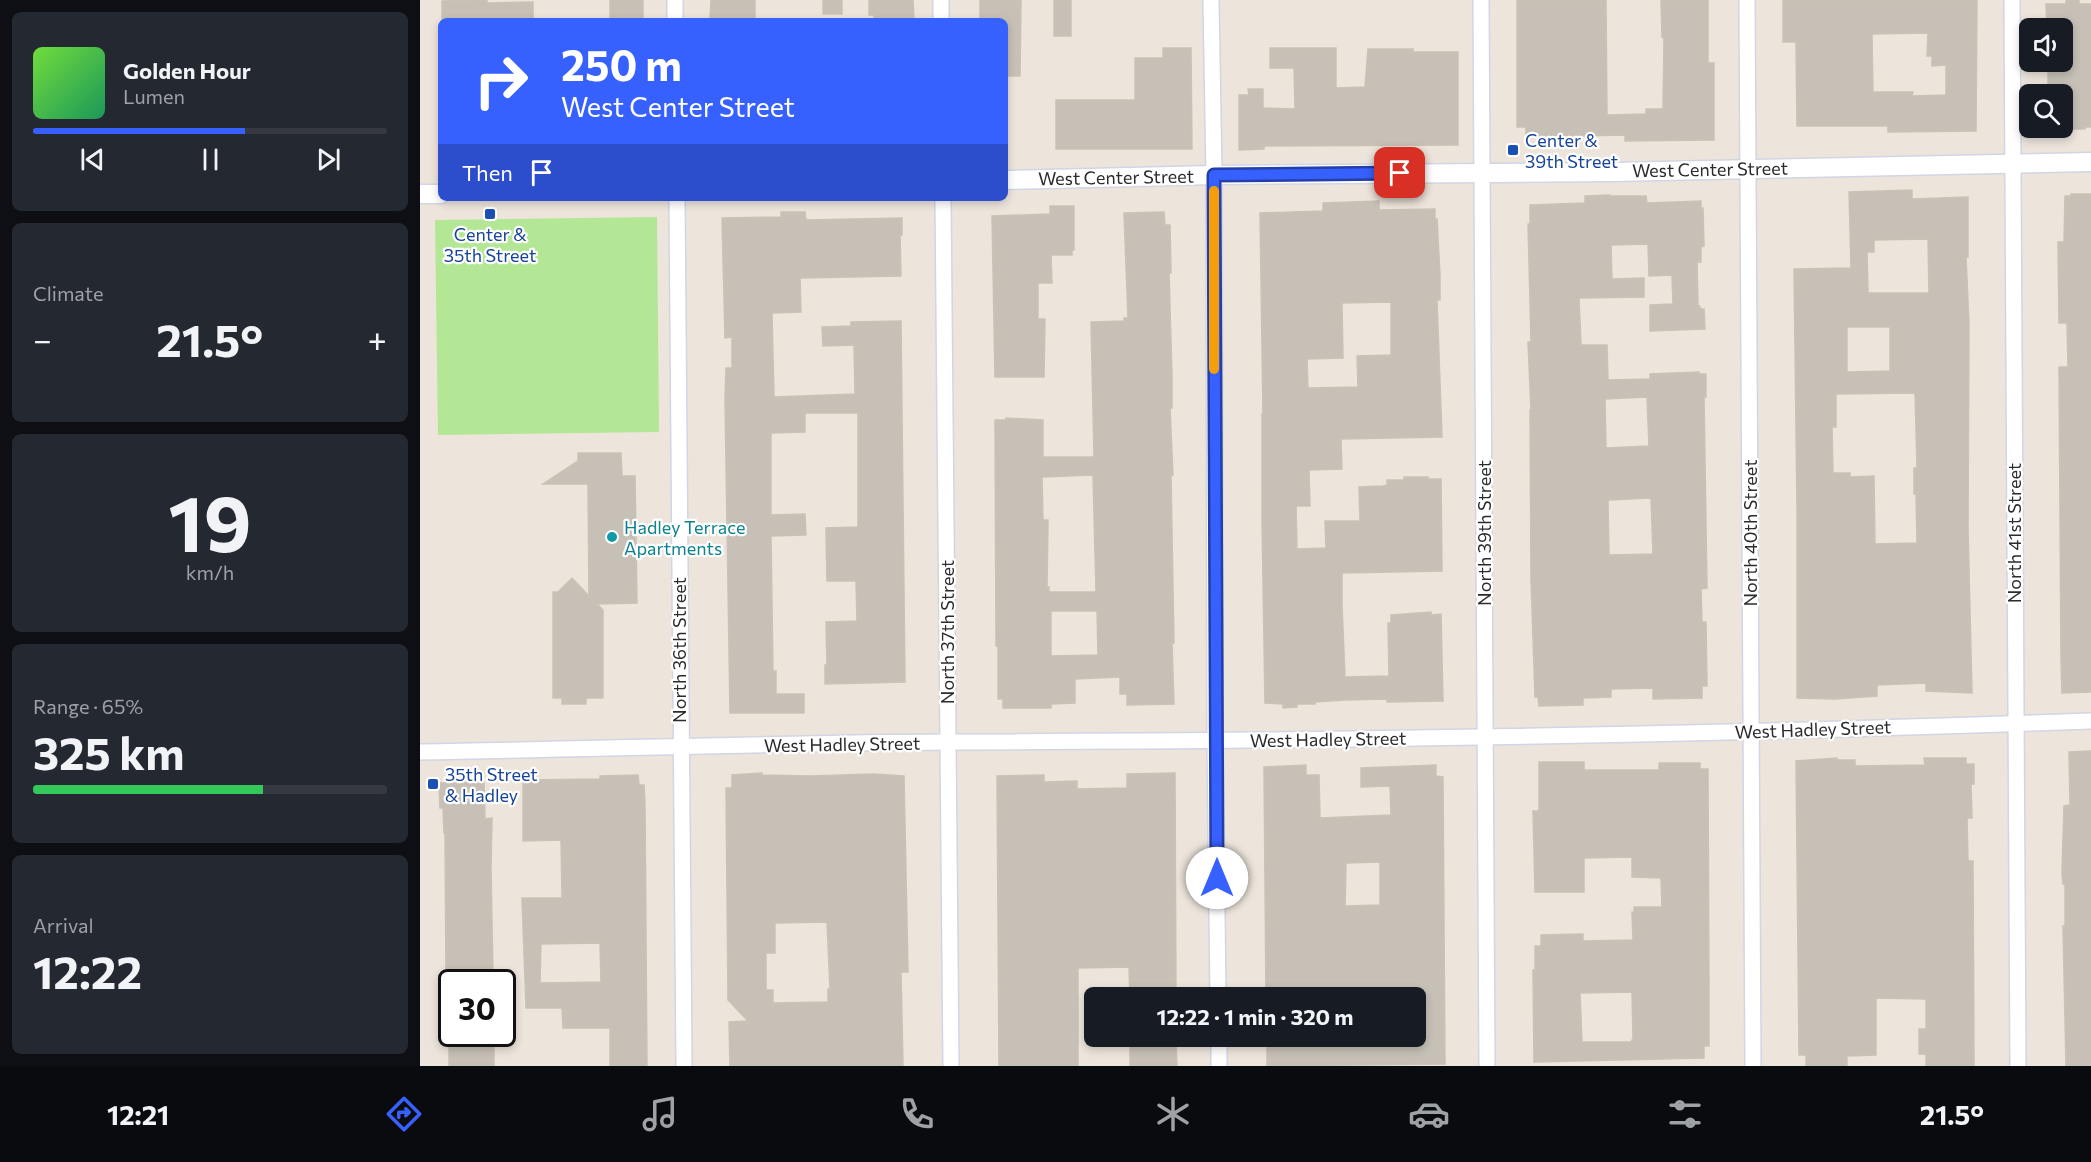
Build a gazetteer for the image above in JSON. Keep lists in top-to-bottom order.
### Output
{
  "streets": {
    "street": [
      "West Center Street",
      "North 39th Street",
      "North 40th Street",
      "North 41st Street",
      "North 37th Street",
      "North 36th Street",
      "West Hadley Street"
    ]
  },
  "crossings": [
    ["West Center Street", "North 39th Street"],
    ["West Center Street", "North 40th Street"],
    ["West Center Street", "North 41st Street"],
    ["North 39th Street", "West Hadley Street"],
    ["North 40th Street", "West Hadley Street"],
    ["North 41st Street", "West Hadley Street"],
    ["North 37th Street", "West Hadley Street"],
    ["North 36th Street", "West Hadley Street"]
  ],
  "places": {
    "transit": ["Center & 39th Street", "Center & 35th Street", "35th Street & Hadley"],
    "other": ["Hadley Terrace Apartments"]
  },
  "page": {
    "turn": ["250 m", "West Center Street"],
    "song": ["Golden Hour", "Lumen"],
    "then": "Then",
    "tile": [
      "Climate",
      ["19", "km/h"],
      ["Range · 65%", "325 km"],
      ["Arrival", "12:22"]
    ],
    "heat": ["−", "21.5°", "+"],
    "limit": "30",
    "trip": "12:22 · 1 min · 320 m",
    "tabs": ["12:21", "21.5°"]
  }
}
